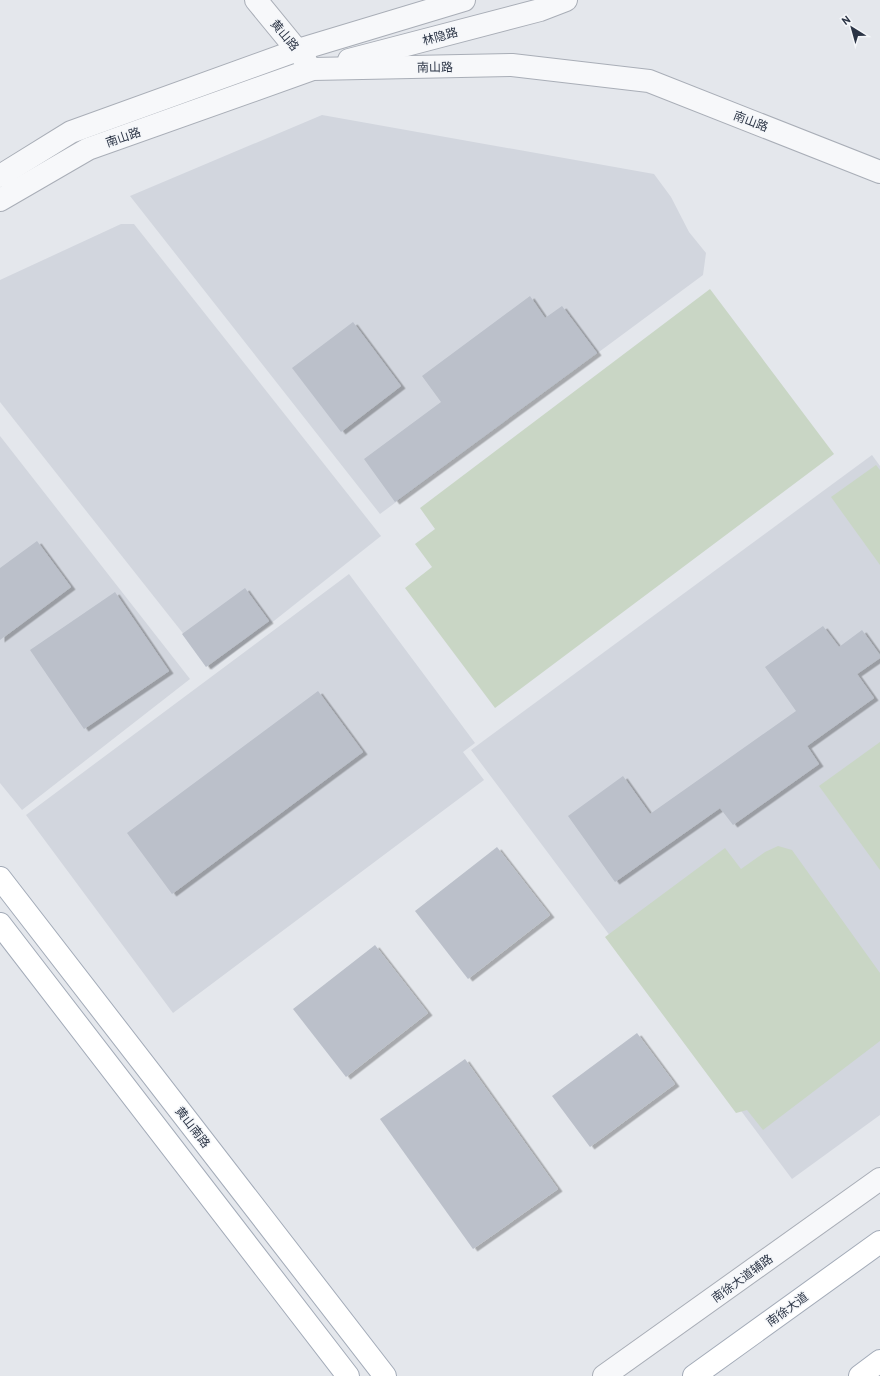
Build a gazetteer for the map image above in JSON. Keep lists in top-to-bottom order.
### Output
{
  "streets": {
    "main road": ["黄山南路", "南徐大道"],
    "street": [
      "黄山路",
      "林隐路",
      "南山路",
      "南徐大道辅路"
    ]
  },
  "crossings": [
    ["黄山路", "林隐路"],
    ["黄山路", "南山路"],
    ["林隐路", "南山路"]
  ],
  "north": "top left"
}
